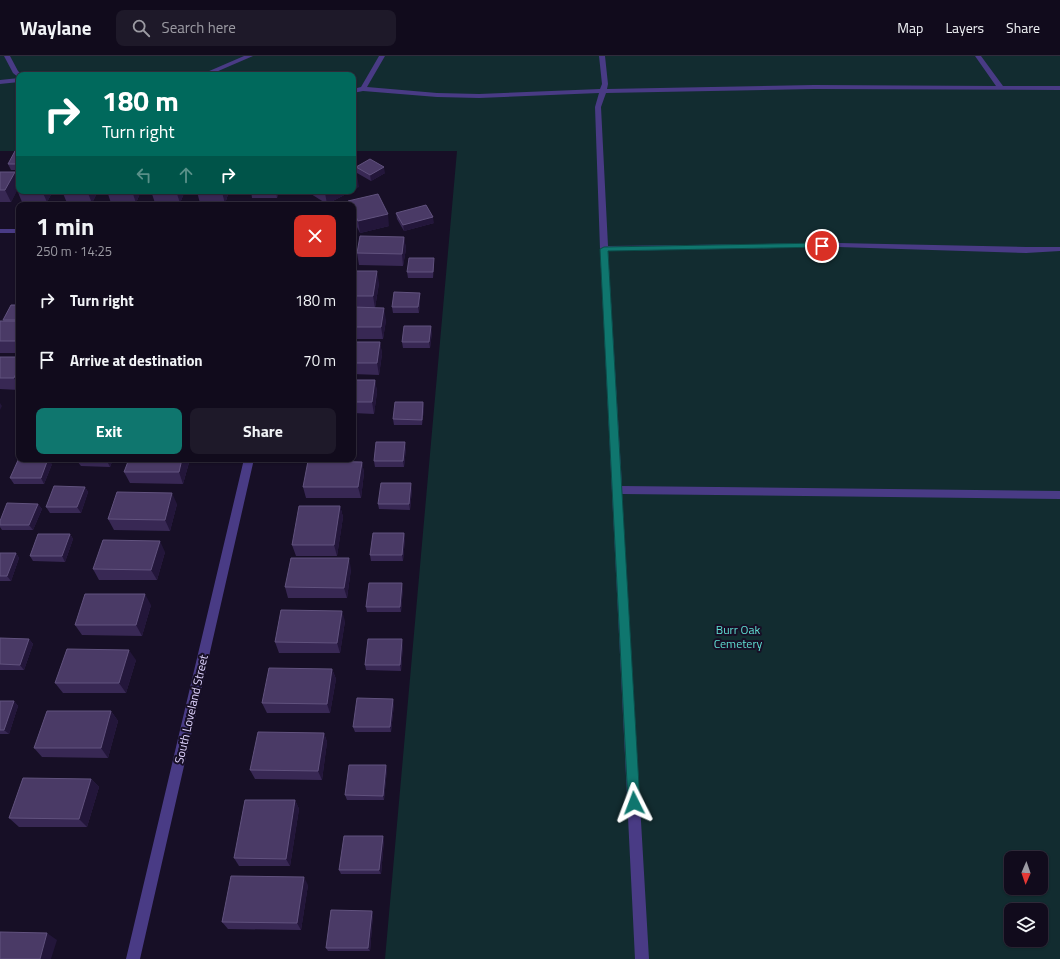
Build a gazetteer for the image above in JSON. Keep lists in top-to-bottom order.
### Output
{
  "streets": {
    "street": ["South Loveland Street"]
  },
  "parks": ["Burr Oak Cemetery"],
  "north": "bottom",
  "page": {
    "header": "Waylane",
    "search": "Search here",
    "nav": ["Map", "Layers", "Share"],
    "turn": ["180 m", "Turn right"],
    "heading": ["1 min", "250 m · 14:25"],
    "list": [
      {
        "name": "Turn right",
        "value": "180 m"
      },
      {
        "name": "Arrive at destination",
        "value": "70 m"
      }
    ],
    "buttons": ["Exit", "Share"]
  }
}
